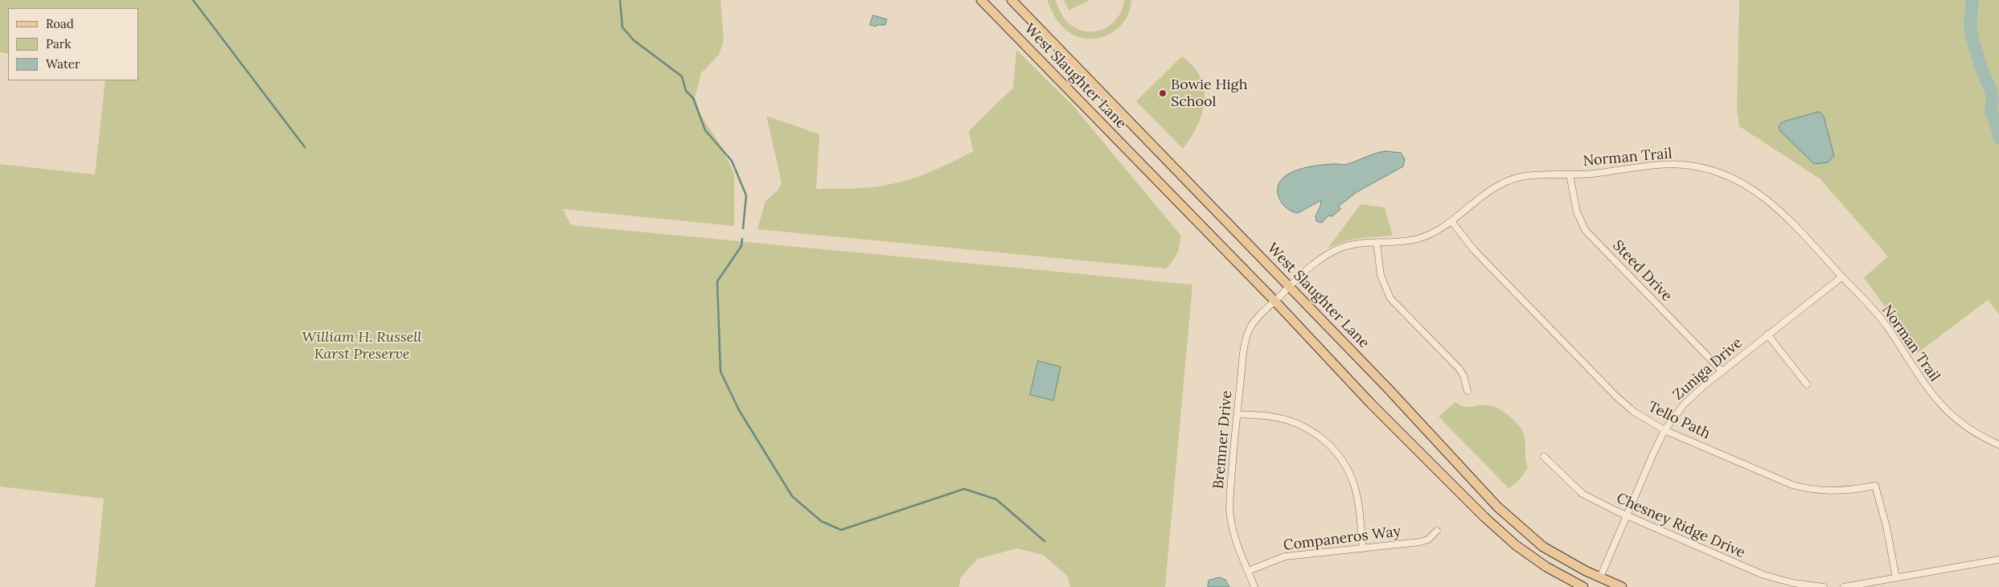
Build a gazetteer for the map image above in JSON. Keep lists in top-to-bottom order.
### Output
{
  "streets": {
    "main road": ["West Slaughter Lane"],
    "street": [
      "Norman Trail",
      "Steed Drive",
      "Zuniga Drive",
      "Tello Path",
      "Bremner Drive",
      "Chesney Ridge Drive",
      "Companeros Way"
    ]
  },
  "crossings": [
    ["West Slaughter Lane", "Norman Trail"],
    ["West Slaughter Lane", "Zuniga Drive"],
    ["West Slaughter Lane", "Bremner Drive"],
    ["Norman Trail", "Steed Drive"],
    ["Norman Trail", "Zuniga Drive"],
    ["Norman Trail", "Tello Path"],
    ["Norman Trail", "Bremner Drive"],
    ["Steed Drive", "Zuniga Drive"],
    ["Zuniga Drive", "Tello Path"],
    ["Zuniga Drive", "Chesney Ridge Drive"],
    ["Bremner Drive", "Companeros Way"]
  ],
  "parks": ["William H. Russell Karst Preserve"],
  "places": ["Bowie High School"],
  "legend": ["Road", "Park", "Water"]
}
